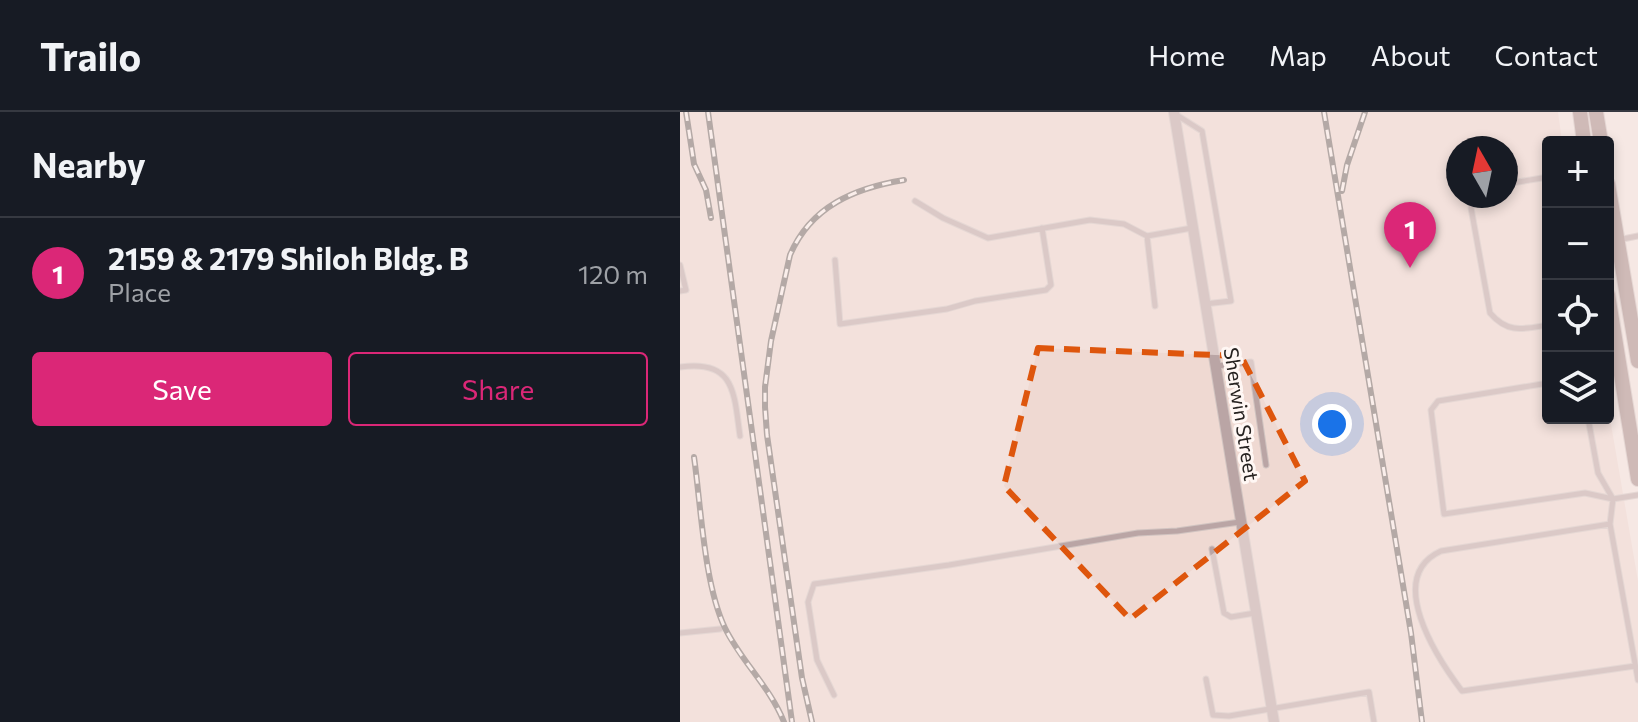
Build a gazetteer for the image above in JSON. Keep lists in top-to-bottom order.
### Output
{
  "streets": {
    "street": ["Sherwin Street"]
  },
  "north": "top",
  "page": {
    "header": "Trailo",
    "nav": [
      "Home",
      "Map",
      "About",
      "Contact"
    ],
    "heading": "Nearby",
    "map_buttons": ["+", "−"],
    "pins": "1",
    "list": [
      {
        "mark": "1",
        "name": "2159 & 2179 Shiloh Bldg. B",
        "note": "Place",
        "value": "120 m"
      }
    ],
    "buttons": ["Save", "Share"]
  }
}
